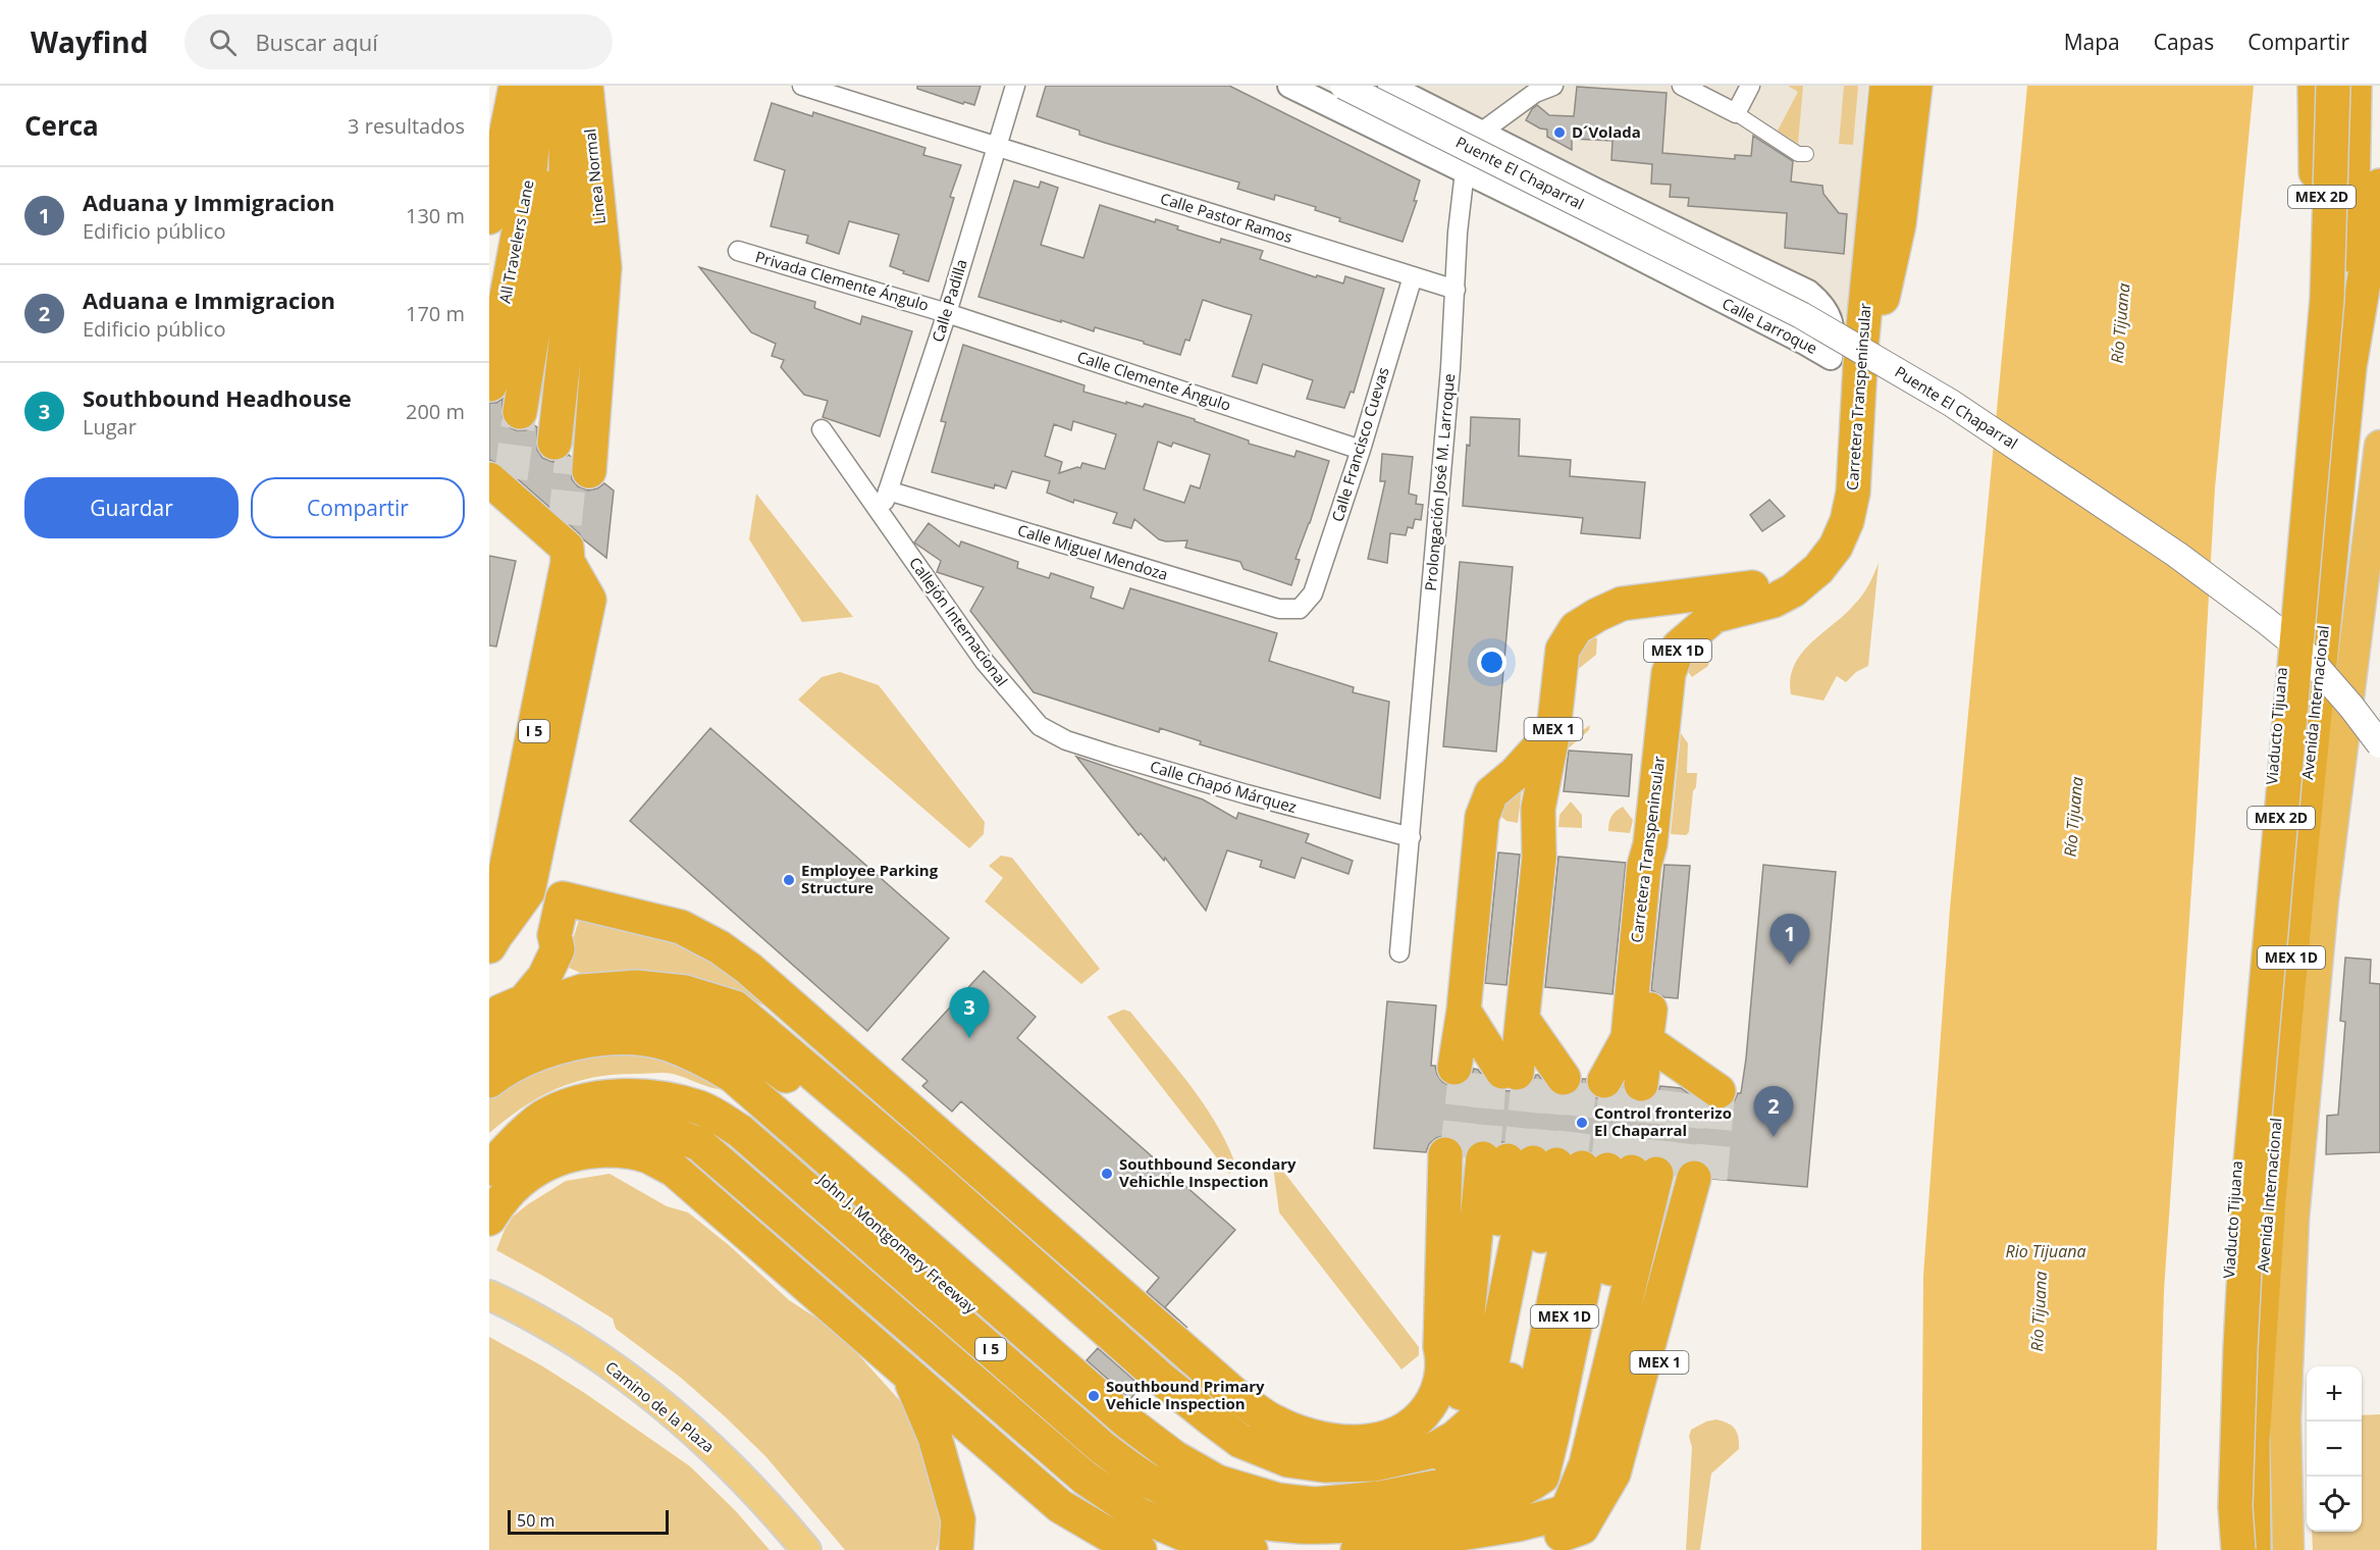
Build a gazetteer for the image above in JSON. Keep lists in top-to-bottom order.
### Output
{
  "streets": {
    "highway": [
      "Linea Normal",
      "MEX 2D",
      "All Travelers Lane",
      "Carretera Transpeninsular",
      "MEX 1D",
      "Avenida Internacional",
      "Viaducto Tijuana",
      "MEX 1",
      "I 5"
    ],
    "main road": ["Puente El Chaparral", "Camino de la Plaza"],
    "street": [
      "Calle Pastor Ramos",
      "Privada Clemente Ángulo",
      "Calle Padilla",
      "Calle Larroque",
      "Calle Clemente Ángulo",
      "Calle Francisco Cuevas",
      "Prolongación José M. Larroque",
      "Calle Miguel Mendoza",
      "Callejón Internacional",
      "Calle Chapó Márquez"
    ]
  },
  "crossings": [
    ["Linea Normal", "All Travelers Lane"],
    ["Calle Pastor Ramos", "Calle Padilla"],
    ["Calle Pastor Ramos", "Calle Francisco Cuevas"],
    ["Calle Pastor Ramos", "Prolongación José M. Larroque"],
    ["Privada Clemente Ángulo", "Calle Padilla"],
    ["Privada Clemente Ángulo", "Calle Clemente Ángulo"],
    ["Calle Padilla", "Calle Clemente Ángulo"],
    ["Calle Padilla", "Calle Miguel Mendoza"],
    ["Calle Padilla", "Callejón Internacional"],
    ["Calle Larroque", "Prolongación José M. Larroque"],
    ["Calle Clemente Ángulo", "Calle Francisco Cuevas"],
    ["Carretera Transpeninsular", "MEX 1"],
    ["Calle Francisco Cuevas", "Calle Miguel Mendoza"],
    ["Prolongación José M. Larroque", "Calle Chapó Márquez"],
    ["Callejón Internacional", "Calle Chapó Márquez"],
    ["MEX 1", "I 5"]
  ],
  "water": ["Río Tijuana", "Rio Tijuana"],
  "places": [
    "D´Volada",
    "Employee Parking Structure",
    "Control fronterizo El Chaparral",
    "Southbound Secondary Vehichle Inspection",
    "Southbound Primary Vehicle Inspection"
  ],
  "scale_bar": "50 m",
  "page": {
    "header": "Wayfind",
    "search": "Buscar aquí",
    "nav": ["Mapa", "Capas", "Compartir"],
    "heading": ["Cerca", "3 resultados"],
    "list": [
      {
        "mark": "1",
        "name": "Aduana y Immigracion",
        "note": "Edificio público",
        "value": "130 m"
      },
      {
        "mark": "2",
        "name": "Aduana e Immigracion",
        "note": "Edificio público",
        "value": "170 m"
      },
      {
        "mark": "3",
        "name": "Southbound Headhouse",
        "note": "Lugar",
        "value": "200 m"
      }
    ],
    "buttons": ["Guardar", "Compartir"],
    "pins": ["1", "3", "2"],
    "map_buttons": ["+", "−"],
    "scale": "50 m"
  }
}
